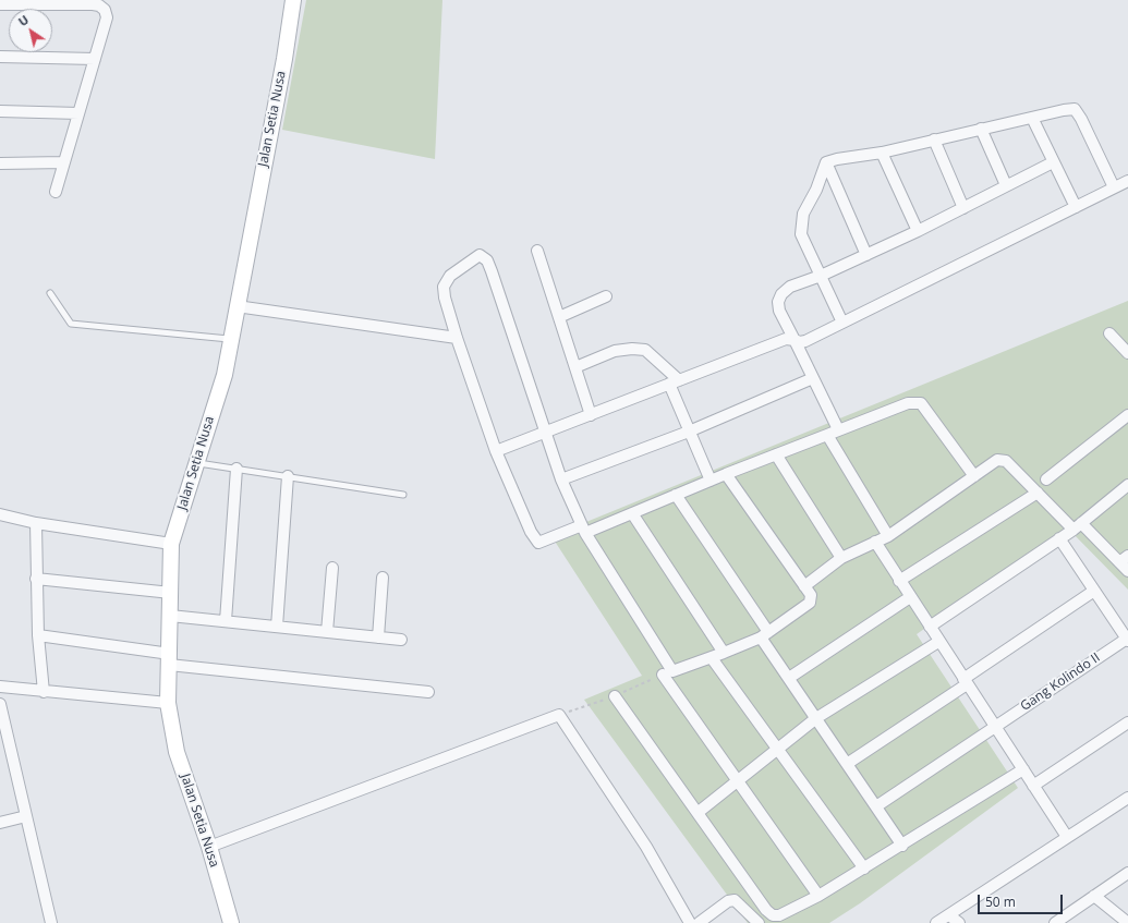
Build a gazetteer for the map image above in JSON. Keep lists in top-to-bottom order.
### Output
{
  "streets": {
    "street": ["Jalan Setia Nusa", "Gang Kolindo II"]
  },
  "scale_bar": "50 m",
  "north": "top left"
}
